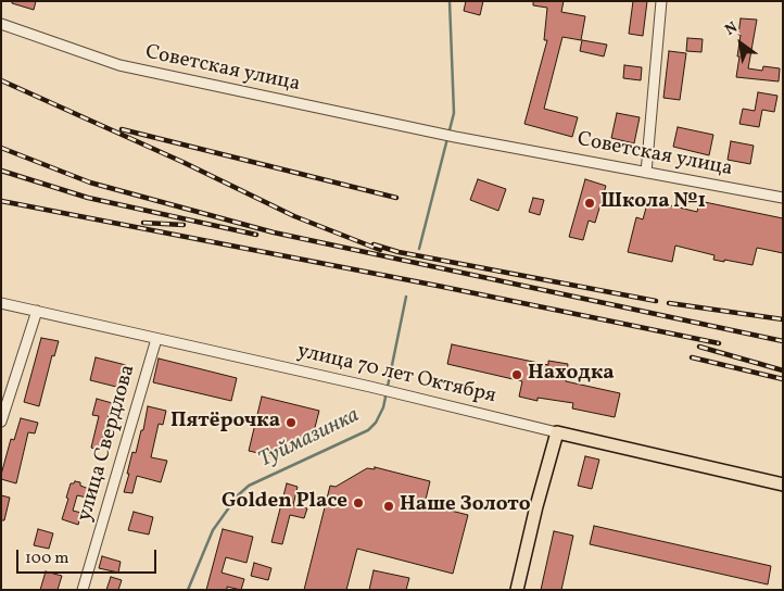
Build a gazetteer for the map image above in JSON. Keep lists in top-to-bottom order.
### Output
{
  "streets": {
    "main road": ["улица 70 лет Октября"],
    "street": ["Советская улица", "улица Свердлова"]
  },
  "crossings": [
    ["улица 70 лет Октября", "улица Свердлова"]
  ],
  "water": ["Туймазинка"],
  "places": [
    "Школа №1",
    "Находка",
    "Пятёрочка",
    "Golden Place",
    "Наше Золото"
  ],
  "scale_bar": "100 m",
  "north": "top left"
}
